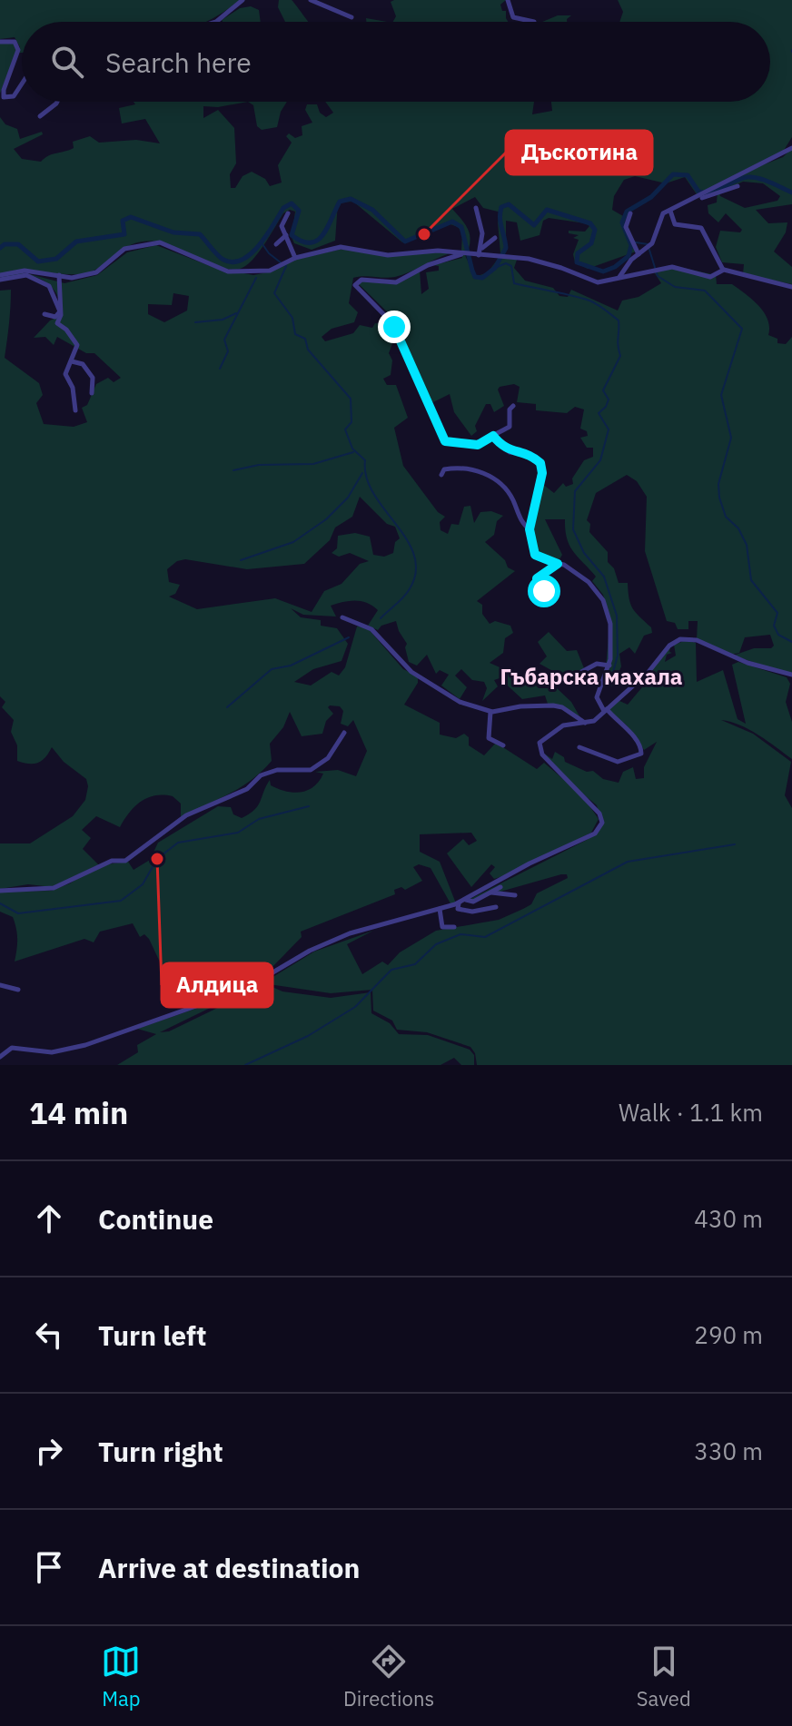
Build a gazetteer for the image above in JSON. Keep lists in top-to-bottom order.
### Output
{
  "districts": ["Гъбарска махала"],
  "places": ["Дъскотина", "Алдица"],
  "page": {
    "search": "Search here",
    "heading": ["14 min", "Walk · 1.1 km"],
    "list": [
      ["Continue", "430 m"],
      ["Turn left", "290 m"],
      ["Turn right", "330 m"],
      "Arrive at destination"
    ],
    "nav": ["Map", "Directions", "Saved"]
  }
}
